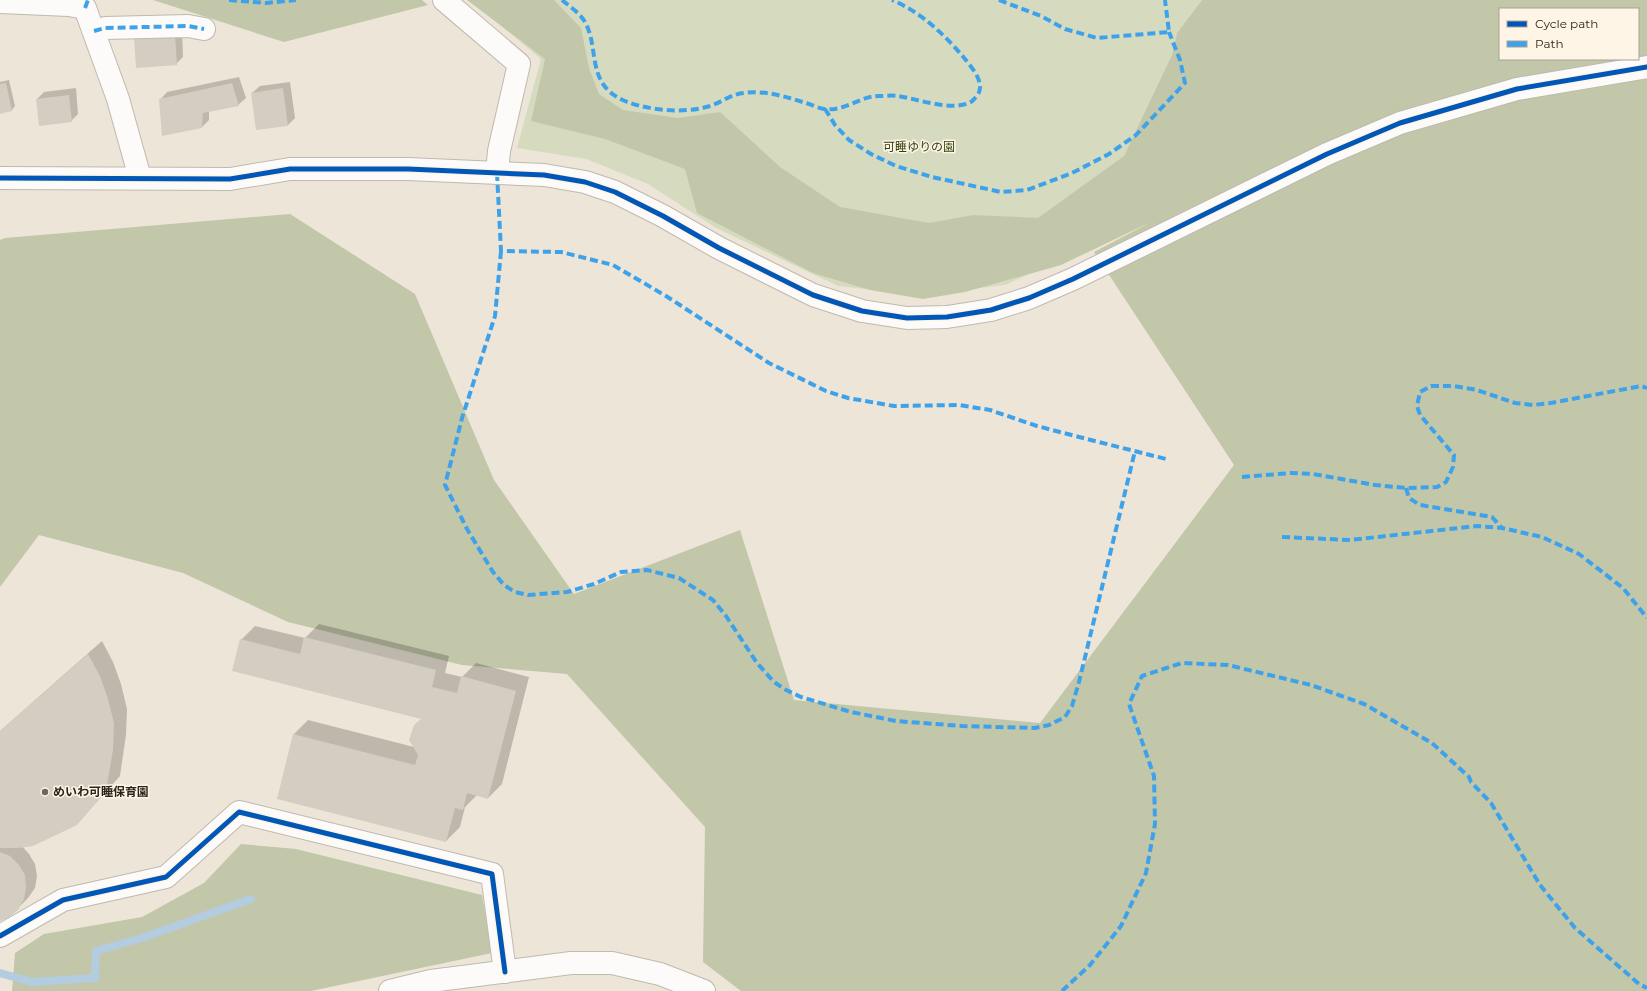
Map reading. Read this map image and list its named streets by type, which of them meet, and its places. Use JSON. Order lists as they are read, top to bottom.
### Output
{
  "parks": ["可睡ゆりの園"],
  "places": ["めいわ可睡保育園"],
  "legend": ["Cycle path", "Path"]
}
